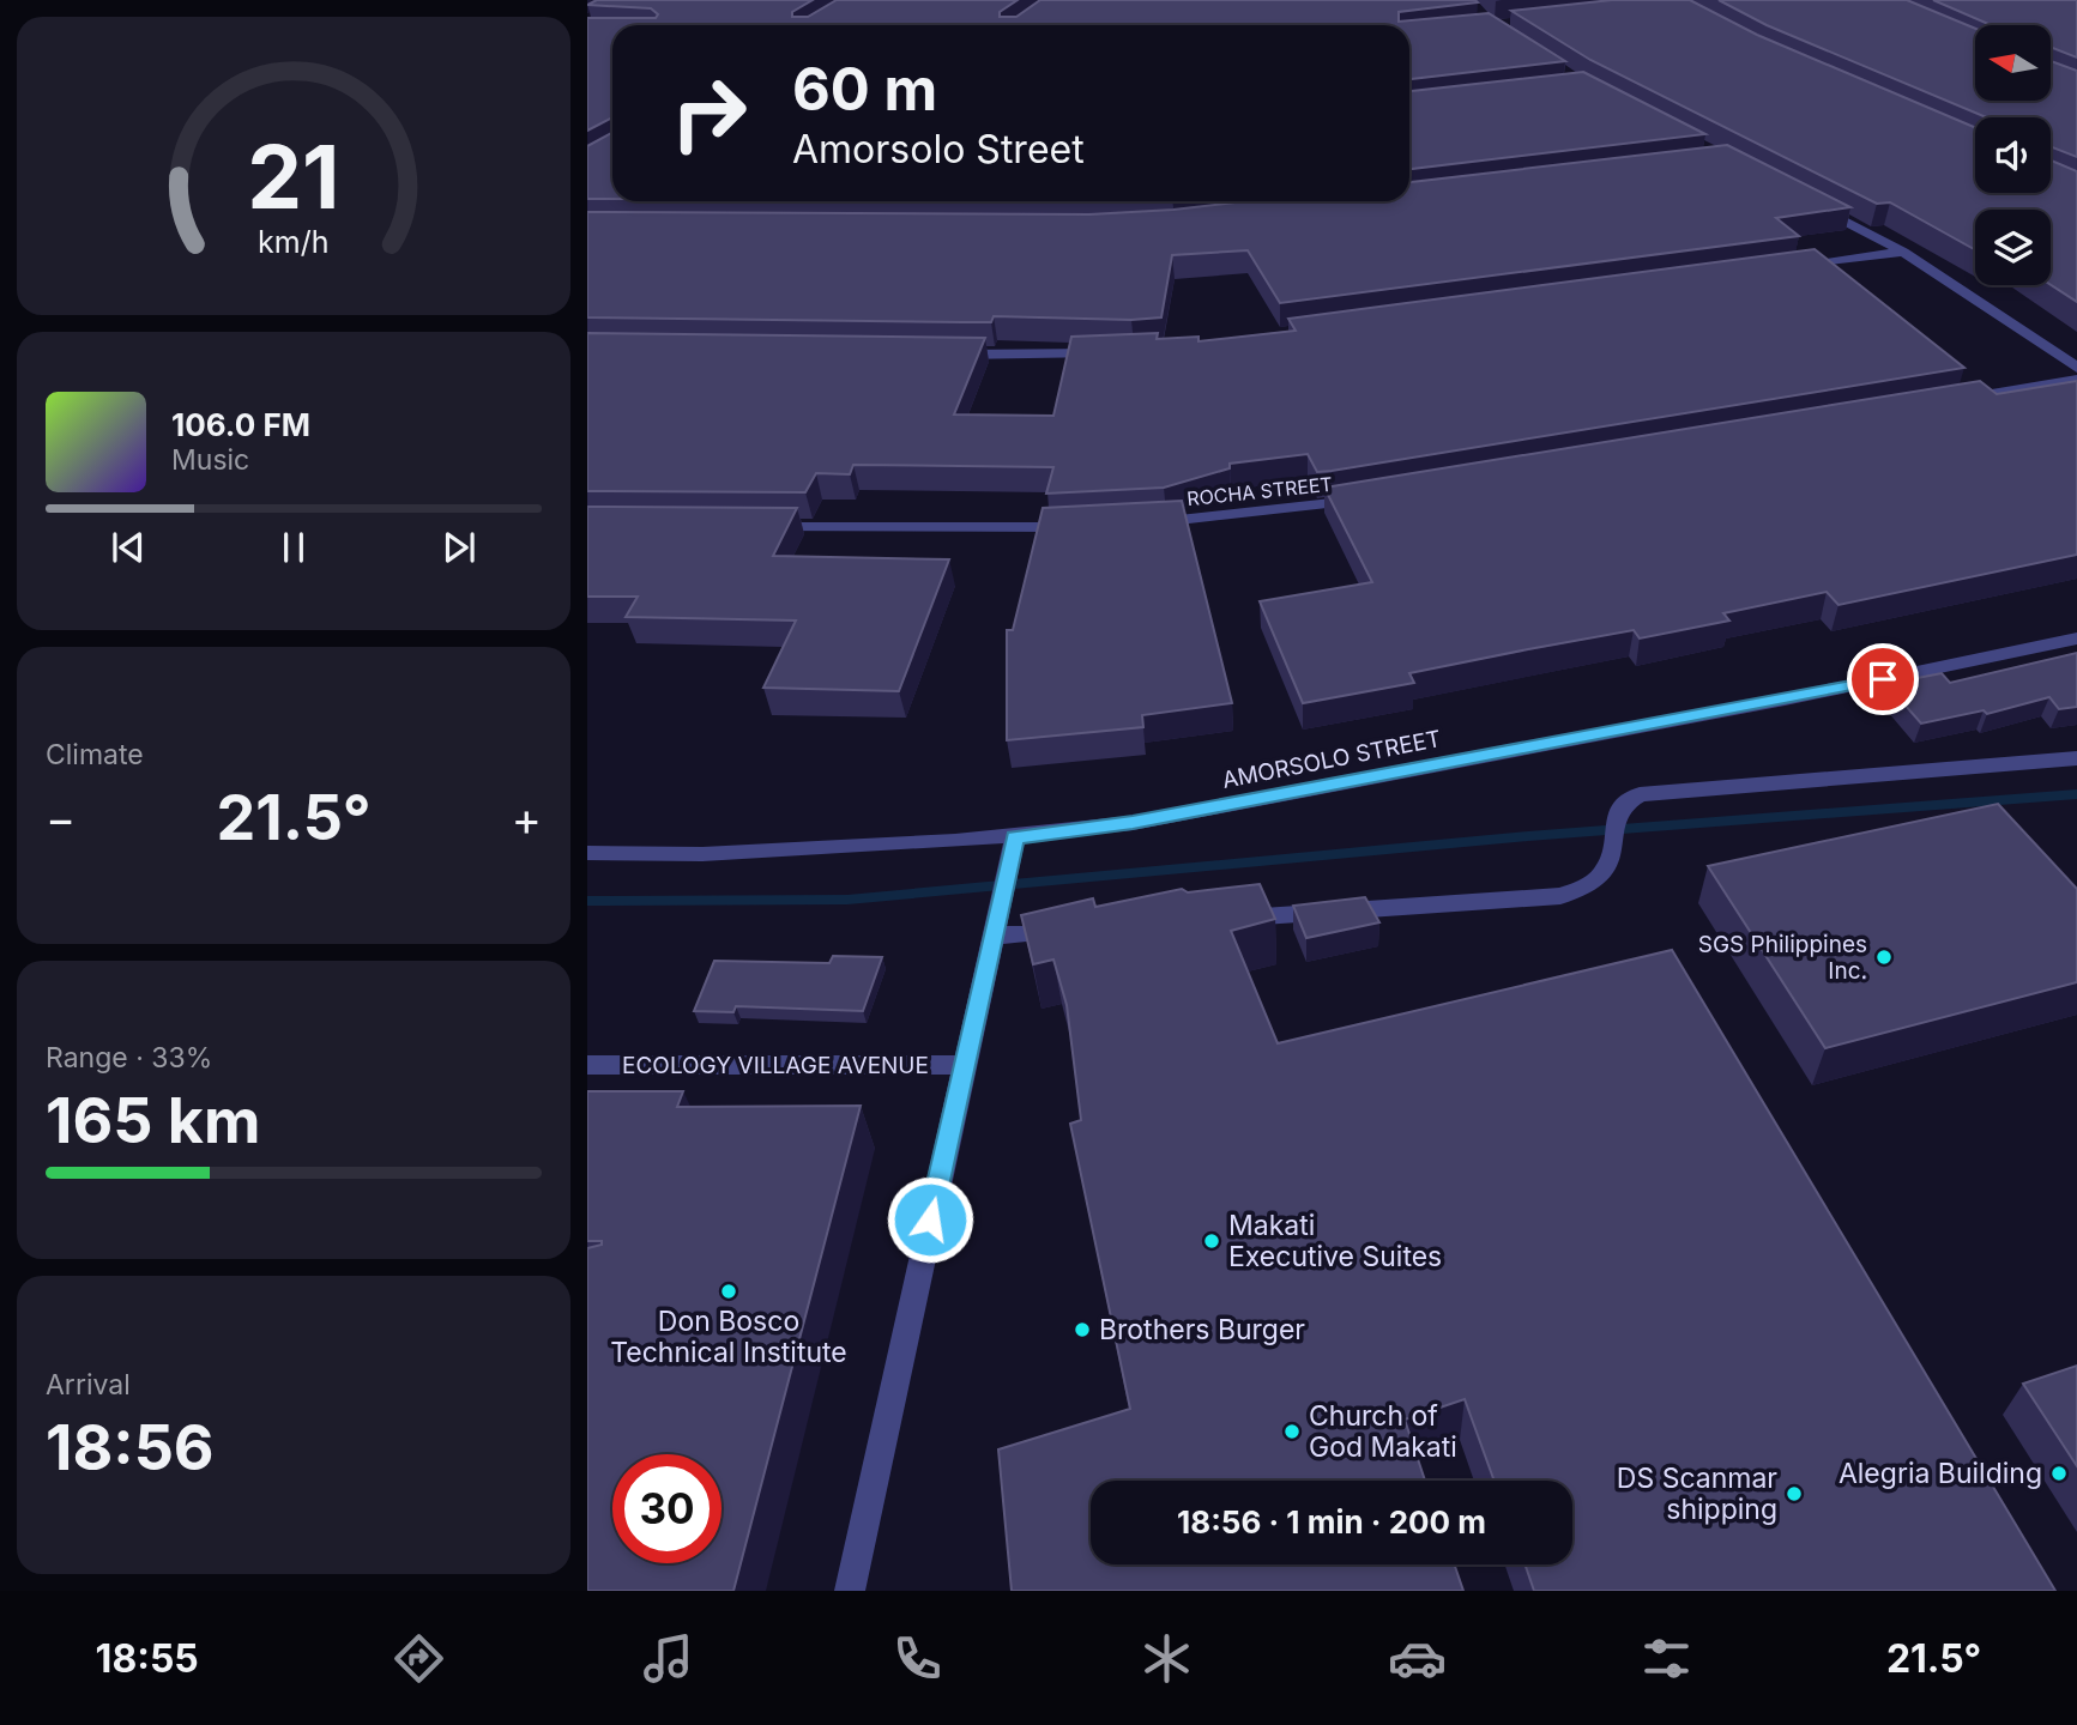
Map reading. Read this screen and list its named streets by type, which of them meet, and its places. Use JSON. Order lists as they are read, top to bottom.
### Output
{
  "streets": {
    "street": ["ROCHA STREET", "AMORSOLO STREET", "ECOLOGY VILLAGE AVENUE"]
  },
  "places": [
    "SGS Philippines Inc.",
    "Makati Executive Suites",
    "Don Bosco Technical Institute",
    "Brothers Burger",
    "Church of God Makati",
    "Alegria Building",
    "DS Scanmar shipping"
  ],
  "north": "left",
  "page": {
    "turn": ["60 m", "Amorsolo Street"],
    "song": ["106.0 FM", "Music"],
    "tile": [
      "Climate",
      ["Range · 33%", "165 km"],
      ["Arrival", "18:56"]
    ],
    "heat": ["−", "21.5°", "+"],
    "limit": "30",
    "trip": "18:56 · 1 min · 200 m",
    "tabs": ["18:55", "21.5°"],
    "gauge": ["21", "km/h"]
  }
}
